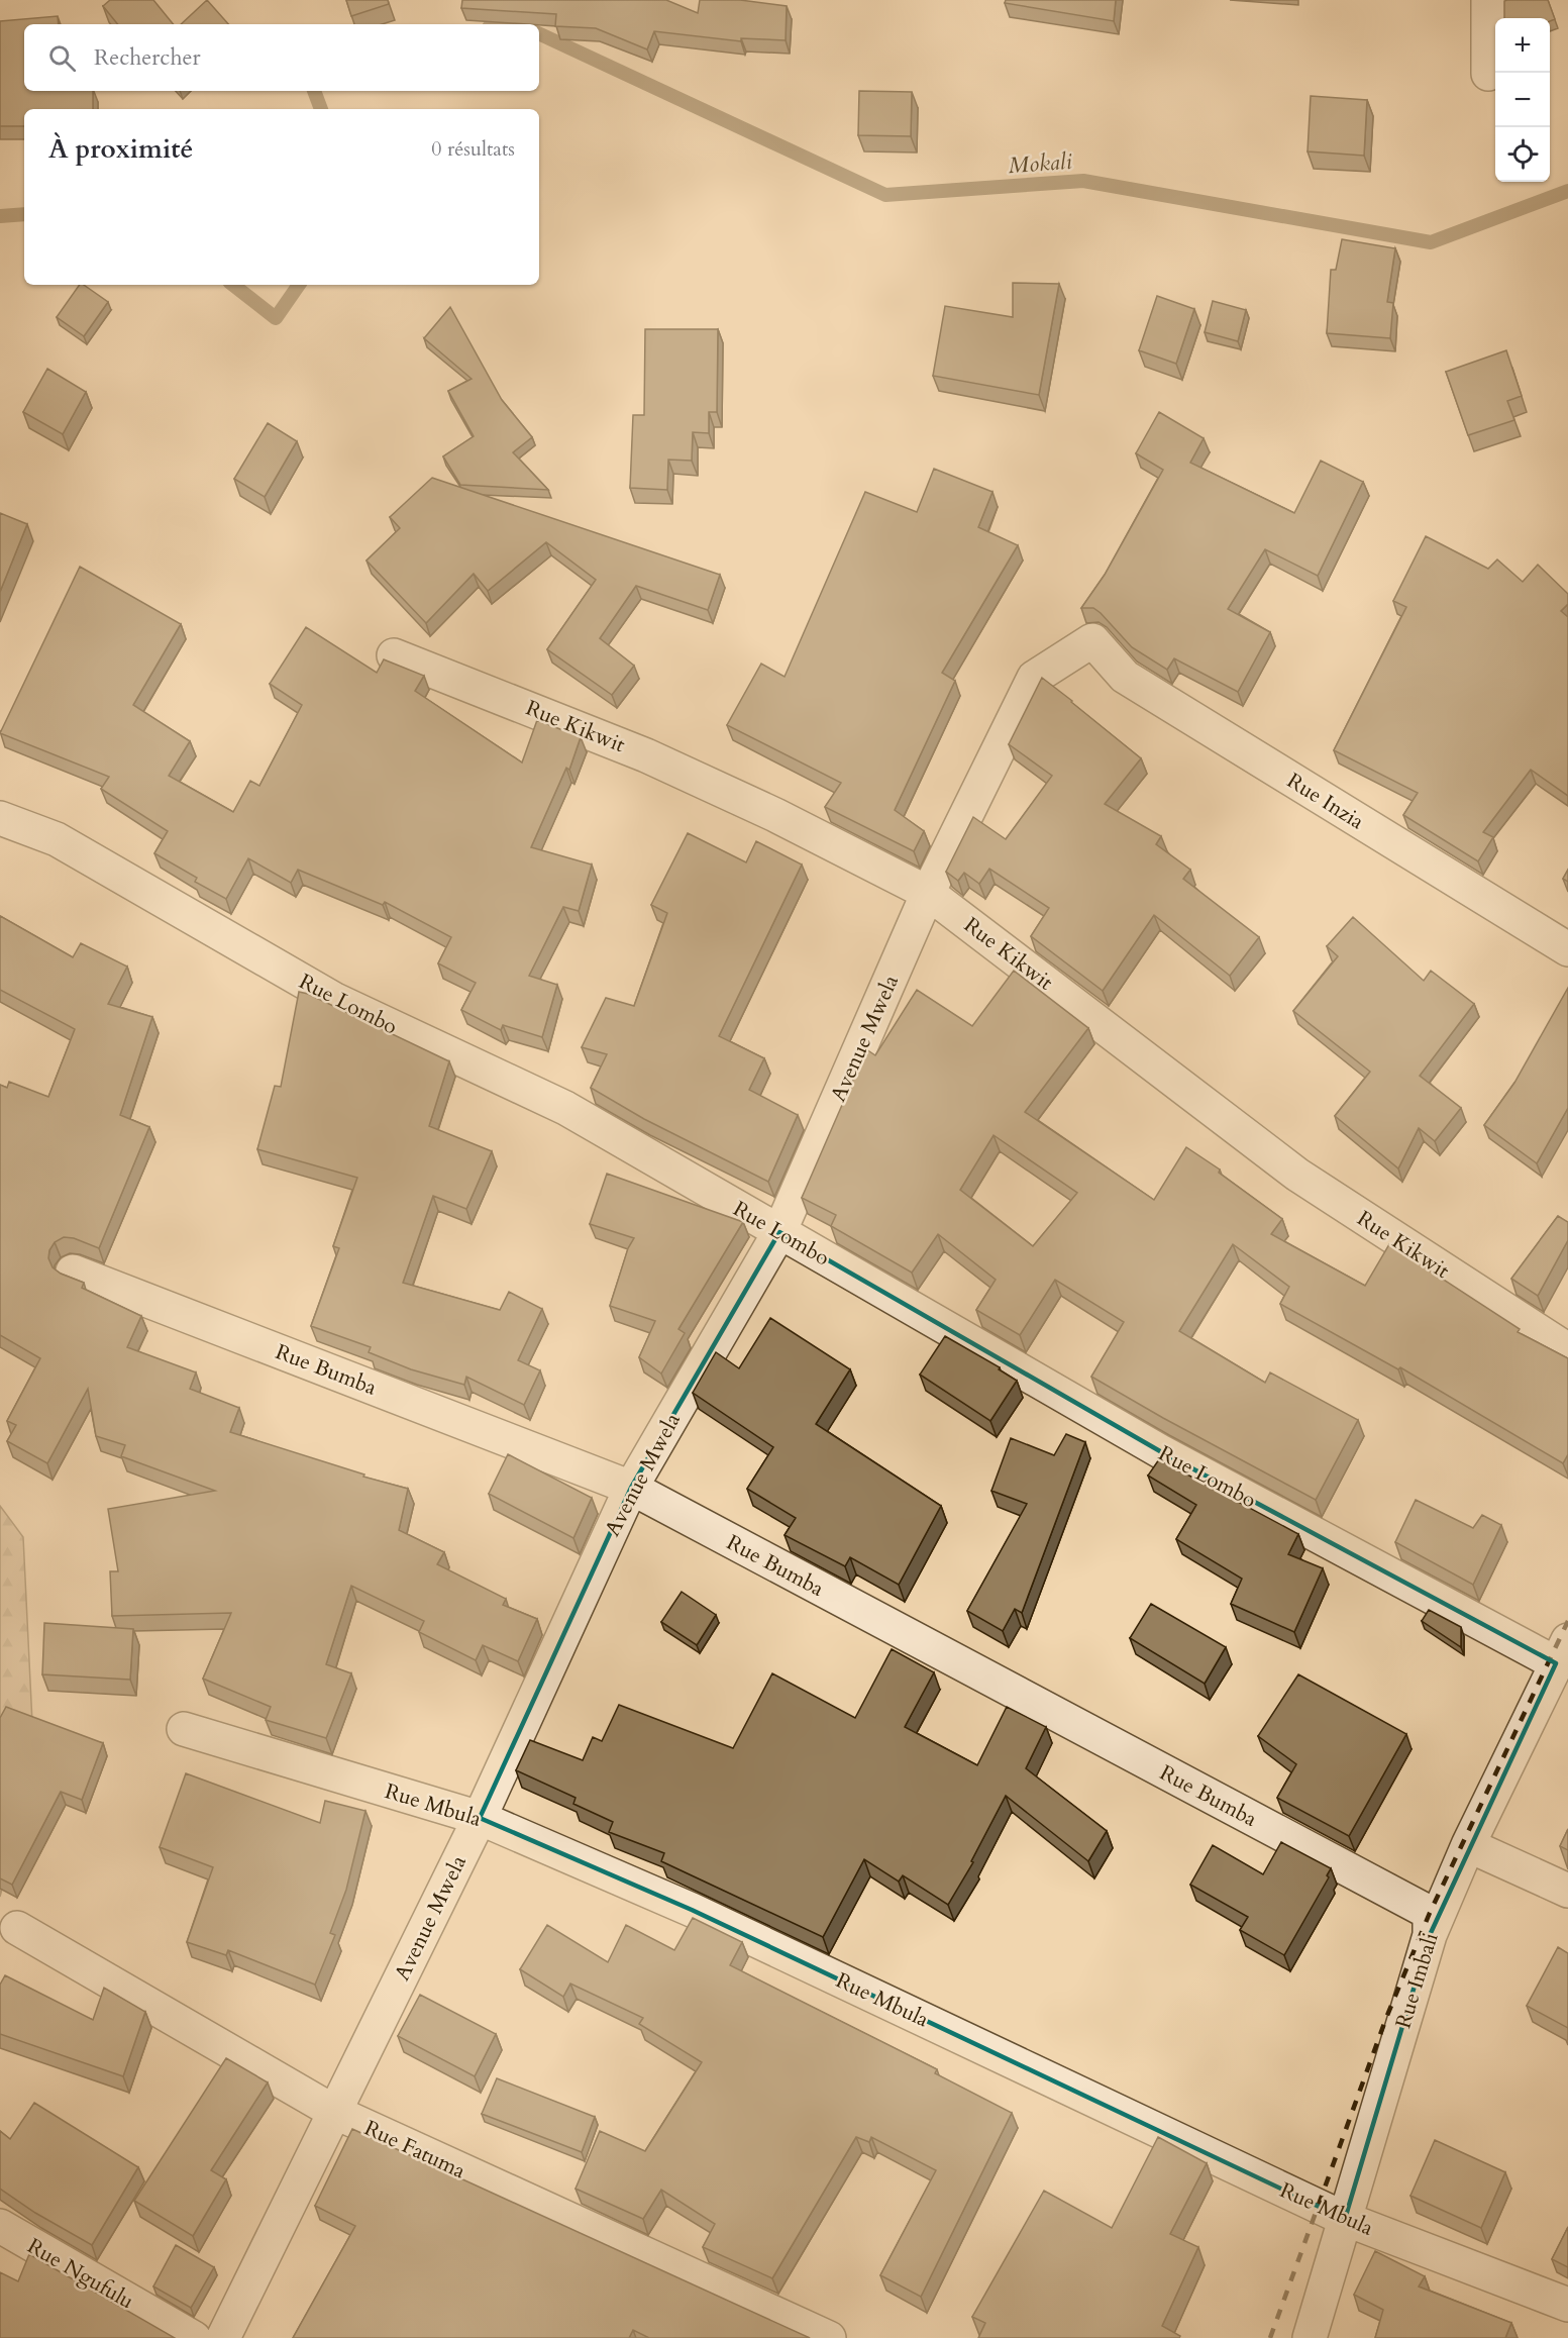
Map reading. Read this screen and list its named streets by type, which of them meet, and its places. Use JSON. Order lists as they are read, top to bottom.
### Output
{
  "streets": {
    "street": [
      "Rue Kikwit",
      "Rue Inzia",
      "Rue Lombo",
      "Avenue Mwela",
      "Rue Bumba",
      "Rue Mbula",
      "Rue Imbali",
      "Rue Fatuma",
      "Rue Ngufulu"
    ]
  },
  "crossings": [
    ["Rue Kikwit", "Avenue Mwela"],
    ["Rue Inzia", "Avenue Mwela"],
    ["Rue Lombo", "Avenue Mwela"],
    ["Rue Lombo", "Rue Imbali"],
    ["Avenue Mwela", "Rue Bumba"],
    ["Avenue Mwela", "Rue Mbula"],
    ["Avenue Mwela", "Rue Fatuma"],
    ["Rue Bumba", "Rue Imbali"],
    ["Rue Mbula", "Rue Imbali"]
  ],
  "water": ["Mokali"],
  "page": {
    "map_buttons": ["+", "−"],
    "search": "Rechercher",
    "heading": ["À proximité", "0 résultats"]
  }
}
